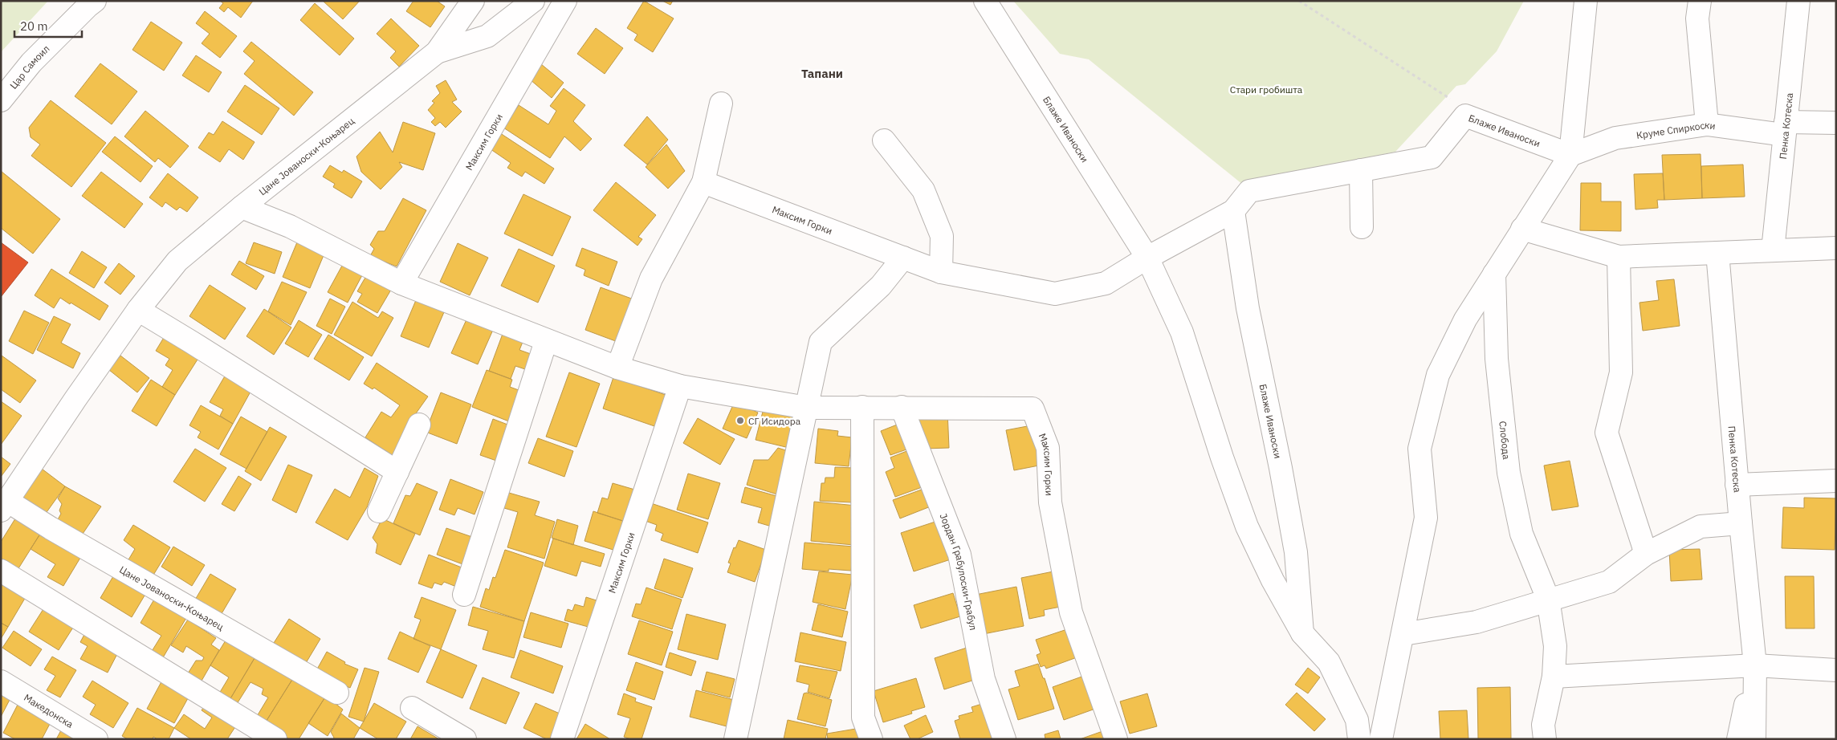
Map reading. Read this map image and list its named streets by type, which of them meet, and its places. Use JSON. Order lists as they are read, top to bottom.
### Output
{
  "streets": {
    "street": [
      "Цар Самоил",
      "Пенка Котеска",
      "Блаже Иваноски",
      "Круме Спиркоски",
      "Максим Горки",
      "Цане Јованоски-Коњарец",
      "Слобода",
      "Јордан Грабулоски-Грабул",
      "Македонска"
    ]
  },
  "crossings": [
    ["Пенка Котеска", "Круме Спиркоски"],
    ["Блаже Иваноски", "Круме Спиркоски"],
    ["Блаже Иваноски", "Максим Горки"],
    ["Максим Горки", "Цане Јованоски-Коњарец"],
    ["Максим Горки", "Јордан Грабулоски-Грабул"]
  ],
  "districts": ["Тапани"],
  "parks": ["Стари гробишта"],
  "places": ["СГ Исидора"],
  "scale_bar": "20 m"
}
